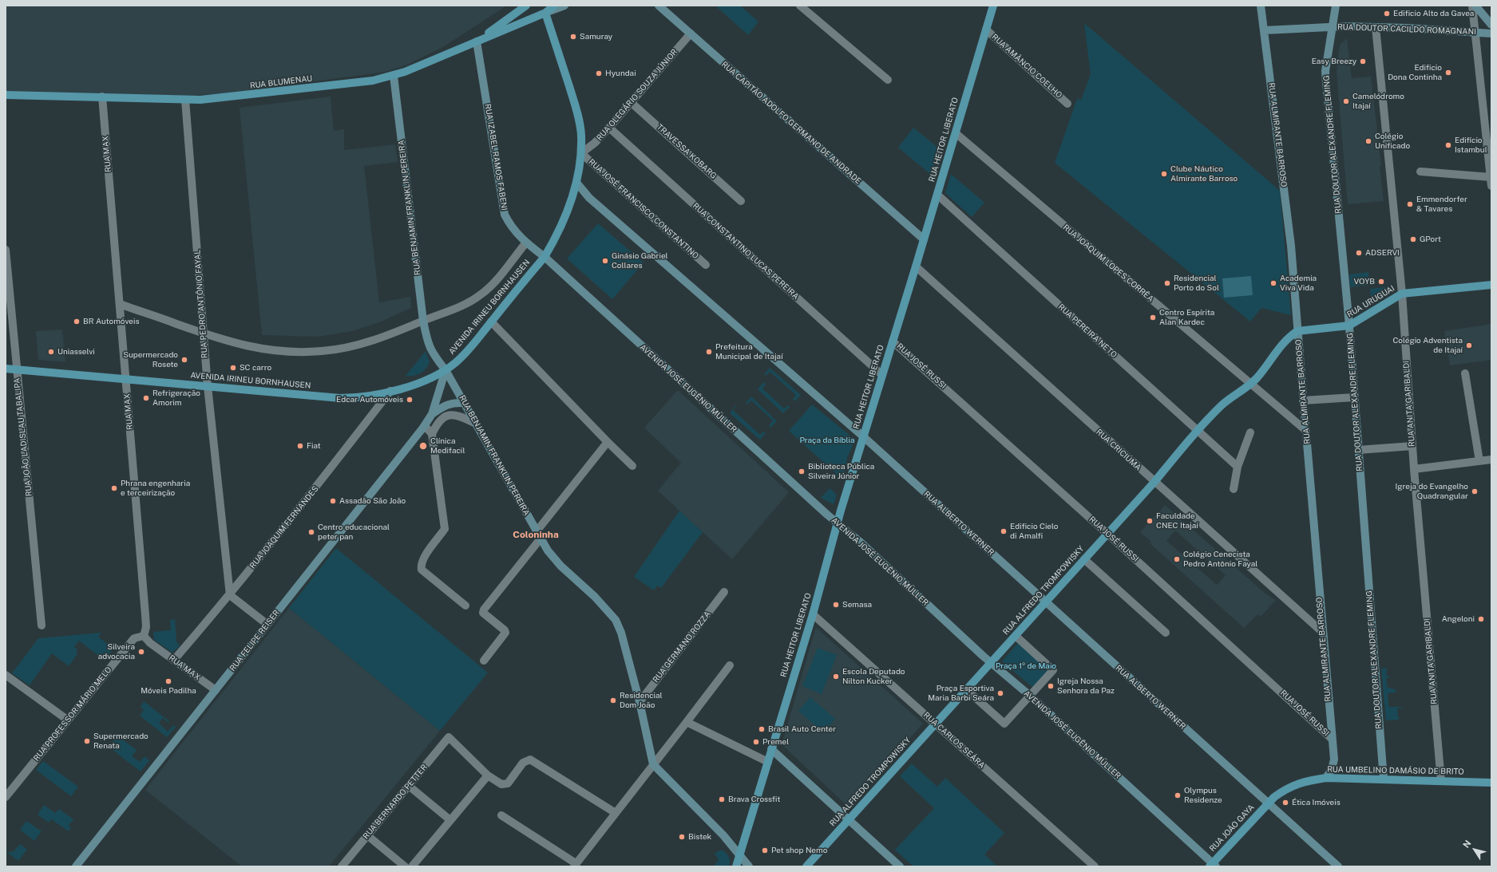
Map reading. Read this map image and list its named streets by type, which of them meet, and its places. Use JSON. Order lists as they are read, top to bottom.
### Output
{
  "streets": {
    "main road": [
      "RUA DOUTOR CACILDO ROMAGNANI",
      "RUA BLUMENAU",
      "RUA CAPITÃO ADOLFO GERMANO DE ANDRADE",
      "RUA ALMIRANTE BARROSO",
      "RUA HEITOR LIBERATO",
      "RUA DOUTOR ALEXANDRE FLEMING",
      "RUA IZABEL RAMOS FABENI",
      "RUA BENJAMIN FRANKLIN PEREIRA",
      "RUA URUGUAI",
      "AVENIDA IRINEU BORNHAUSEN",
      "AVENIDA JOSÉ EUGÊNIO MÜLLER",
      "RUA ALBERTO WERNER",
      "RUA ALFREDO TROMPOWISKY",
      "RUA FELIPE REISER",
      "RUA UMBELINO DAMÁSIO DE BRITO",
      "RUA JOÃO GAYA"
    ],
    "street": [
      "RUA AMÂNCIO COELHO",
      "RUA OLEGÁRIO SOUZA JÚNIOR",
      "TRAVESSA KOBARG",
      "RUA MAX",
      "RUA JOSÉ FRANCISCO CONSTANTINO",
      "RUA CONSTANTINO LUCAS PEREIRA",
      "RUA JOAQUIM LOPES CORRÊA",
      "RUA PEDRO ANTÔNIO FAYAL",
      "RUA PEREIRA NETO",
      "RUA JOSÉ RUSSI",
      "RUA ANITA GARIBALDI",
      "RUA JOÃO LADISLAU TABALIPA",
      "RUA CRICIÚMA",
      "RUA JOAQUIM FERNANDES",
      "RUA GERMANO ROZZA",
      "RUA PROFESSOR MÁRIO MELO",
      "RUA CARLOS SEÁRA",
      "RUA BERNARDO PETTER"
    ]
  },
  "crossings": [
    ["RUA DOUTOR CACILDO ROMAGNANI", "RUA ALMIRANTE BARROSO"],
    ["RUA DOUTOR CACILDO ROMAGNANI", "RUA DOUTOR ALEXANDRE FLEMING"],
    ["RUA DOUTOR CACILDO ROMAGNANI", "RUA ANITA GARIBALDI"],
    ["RUA AMÂNCIO COELHO", "RUA HEITOR LIBERATO"],
    ["RUA BLUMENAU", "RUA MAX"],
    ["RUA BLUMENAU", "RUA IZABEL RAMOS FABENI"],
    ["RUA BLUMENAU", "RUA BENJAMIN FRANKLIN PEREIRA"],
    ["RUA BLUMENAU", "RUA PEDRO ANTÔNIO FAYAL"],
    ["RUA BLUMENAU", "AVENIDA IRINEU BORNHAUSEN"],
    ["RUA OLEGÁRIO SOUZA JÚNIOR", "RUA CAPITÃO ADOLFO GERMANO DE ANDRADE"],
    ["RUA OLEGÁRIO SOUZA JÚNIOR", "TRAVESSA KOBARG"],
    ["RUA OLEGÁRIO SOUZA JÚNIOR", "RUA JOSÉ FRANCISCO CONSTANTINO"],
    ["RUA OLEGÁRIO SOUZA JÚNIOR", "RUA CONSTANTINO LUCAS PEREIRA"],
    ["RUA OLEGÁRIO SOUZA JÚNIOR", "AVENIDA IRINEU BORNHAUSEN"],
    ["RUA CAPITÃO ADOLFO GERMANO DE ANDRADE", "RUA HEITOR LIBERATO"],
    ["RUA ALMIRANTE BARROSO", "RUA JOAQUIM LOPES CORRÊA"],
    ["RUA ALMIRANTE BARROSO", "RUA URUGUAI"],
    ["RUA ALMIRANTE BARROSO", "RUA JOSÉ RUSSI"],
    ["RUA ALMIRANTE BARROSO", "RUA CRICIÚMA"],
    ["RUA ALMIRANTE BARROSO", "RUA ALFREDO TROMPOWISKY"],
    ["RUA ALMIRANTE BARROSO", "RUA UMBELINO DAMÁSIO DE BRITO"],
    ["RUA HEITOR LIBERATO", "RUA CONSTANTINO LUCAS PEREIRA"],
    ["RUA HEITOR LIBERATO", "RUA JOAQUIM LOPES CORRÊA"],
    ["RUA HEITOR LIBERATO", "RUA PEREIRA NETO"],
    ["RUA HEITOR LIBERATO", "RUA JOSÉ RUSSI"],
    ["RUA HEITOR LIBERATO", "AVENIDA JOSÉ EUGÊNIO MÜLLER"],
    ["RUA HEITOR LIBERATO", "RUA CRICIÚMA"],
    ["RUA HEITOR LIBERATO", "RUA ALBERTO WERNER"],
    ["RUA HEITOR LIBERATO", "RUA CARLOS SEÁRA"],
    ["RUA DOUTOR ALEXANDRE FLEMING", "RUA URUGUAI"],
    ["RUA DOUTOR ALEXANDRE FLEMING", "RUA UMBELINO DAMÁSIO DE BRITO"],
    ["RUA MAX", "AVENIDA IRINEU BORNHAUSEN"],
    ["RUA MAX", "RUA JOAQUIM FERNANDES"],
    ["RUA MAX", "RUA FELIPE REISER"],
    ["RUA MAX", "RUA PROFESSOR MÁRIO MELO"],
    ["RUA IZABEL RAMOS FABENI", "AVENIDA IRINEU BORNHAUSEN"],
    ["RUA IZABEL RAMOS FABENI", "AVENIDA JOSÉ EUGÊNIO MÜLLER"],
    ["RUA BENJAMIN FRANKLIN PEREIRA", "AVENIDA IRINEU BORNHAUSEN"],
    ["RUA BENJAMIN FRANKLIN PEREIRA", "RUA FELIPE REISER"],
    ["RUA BENJAMIN FRANKLIN PEREIRA", "RUA GERMANO ROZZA"],
    ["RUA JOSÉ FRANCISCO CONSTANTINO", "AVENIDA IRINEU BORNHAUSEN"],
    ["RUA JOAQUIM LOPES CORRÊA", "RUA ALFREDO TROMPOWISKY"],
    ["RUA URUGUAI", "RUA ANITA GARIBALDI"],
    ["RUA URUGUAI", "RUA ALFREDO TROMPOWISKY"],
    ["RUA PEDRO ANTÔNIO FAYAL", "AVENIDA IRINEU BORNHAUSEN"],
    ["RUA PEDRO ANTÔNIO FAYAL", "RUA JOAQUIM FERNANDES"],
    ["AVENIDA IRINEU BORNHAUSEN", "AVENIDA JOSÉ EUGÊNIO MÜLLER"],
    ["AVENIDA IRINEU BORNHAUSEN", "RUA JOÃO LADISLAU TABALIPA"],
    ["AVENIDA IRINEU BORNHAUSEN", "RUA ALBERTO WERNER"],
    ["AVENIDA IRINEU BORNHAUSEN", "RUA JOAQUIM FERNANDES"],
    ["AVENIDA IRINEU BORNHAUSEN", "RUA FELIPE REISER"],
    ["RUA PEREIRA NETO", "RUA ALFREDO TROMPOWISKY"],
    ["RUA JOSÉ RUSSI", "RUA ALFREDO TROMPOWISKY"],
    ["AVENIDA JOSÉ EUGÊNIO MÜLLER", "RUA ALFREDO TROMPOWISKY"],
    ["AVENIDA JOSÉ EUGÊNIO MÜLLER", "RUA JOÃO GAYA"],
    ["RUA ANITA GARIBALDI", "RUA UMBELINO DAMÁSIO DE BRITO"],
    ["RUA CRICIÚMA", "RUA ALFREDO TROMPOWISKY"],
    ["RUA ALBERTO WERNER", "RUA ALFREDO TROMPOWISKY"],
    ["RUA ALBERTO WERNER", "RUA UMBELINO DAMÁSIO DE BRITO"],
    ["RUA ALBERTO WERNER", "RUA JOÃO GAYA"],
    ["RUA ALFREDO TROMPOWISKY", "RUA CARLOS SEÁRA"],
    ["RUA UMBELINO DAMÁSIO DE BRITO", "RUA JOÃO GAYA"]
  ],
  "districts": ["Coloninha"],
  "parks": ["Praça da Bíblia", "Praça 1º de Maio"],
  "places": [
    "Edificio Alto da Gavea",
    "Samuray",
    "Easy Breezy",
    "Edificio Dona Continha",
    "Hyundai",
    "Camelódromo Itajaí",
    "Colégio Unificado",
    "Edifício Istambul",
    "Clube Náutico Almirante Barroso",
    "Emmendorfer & Tavares",
    "GPort",
    "ADSERVI",
    "Ginásio Gabriel Collares",
    "VOYB",
    "Residencial Porto do Sol",
    "Academia Viva Vida",
    "Centro Espírita Alan Kardec",
    "BR Automóveis",
    "Colégio Adventista de Itajaí",
    "Uniasselvi",
    "Prefeitura Municipal de Itajaí",
    "Supermercado Rosete",
    "SC carro",
    "Refrigeração Amorim",
    "Edcar Automóveis",
    "Fiat",
    "Clínica Medifacil",
    "Biblioteca Pública Silveira Júnior",
    "Phrana engenharia e terceirização",
    "Igreja do Evangelho Quadrangular",
    "Assadão São João",
    "Faculdade CNEC Itajaí",
    "Edificio Cielo di Amalfi",
    "Centro educacional peter pan",
    "Colégio Cenecista Pedro Antônio Fayal",
    "Semasa",
    "Angeloni",
    "Silveira advocacia",
    "Escola Deputado Nilton Kucker",
    "Móveis Padilha",
    "Igreja Nossa Senhora da Paz",
    "Praça Esportiva Maria Barbi Seára",
    "Residencial Dom João",
    "Brasil Auto Center",
    "Supermercado Renata",
    "Premel",
    "Olympus Residenze",
    "Brava Crossfit",
    "Ética Imóveis",
    "Bistek",
    "Pet shop Nemo"
  ],
  "north": "top left"
}
